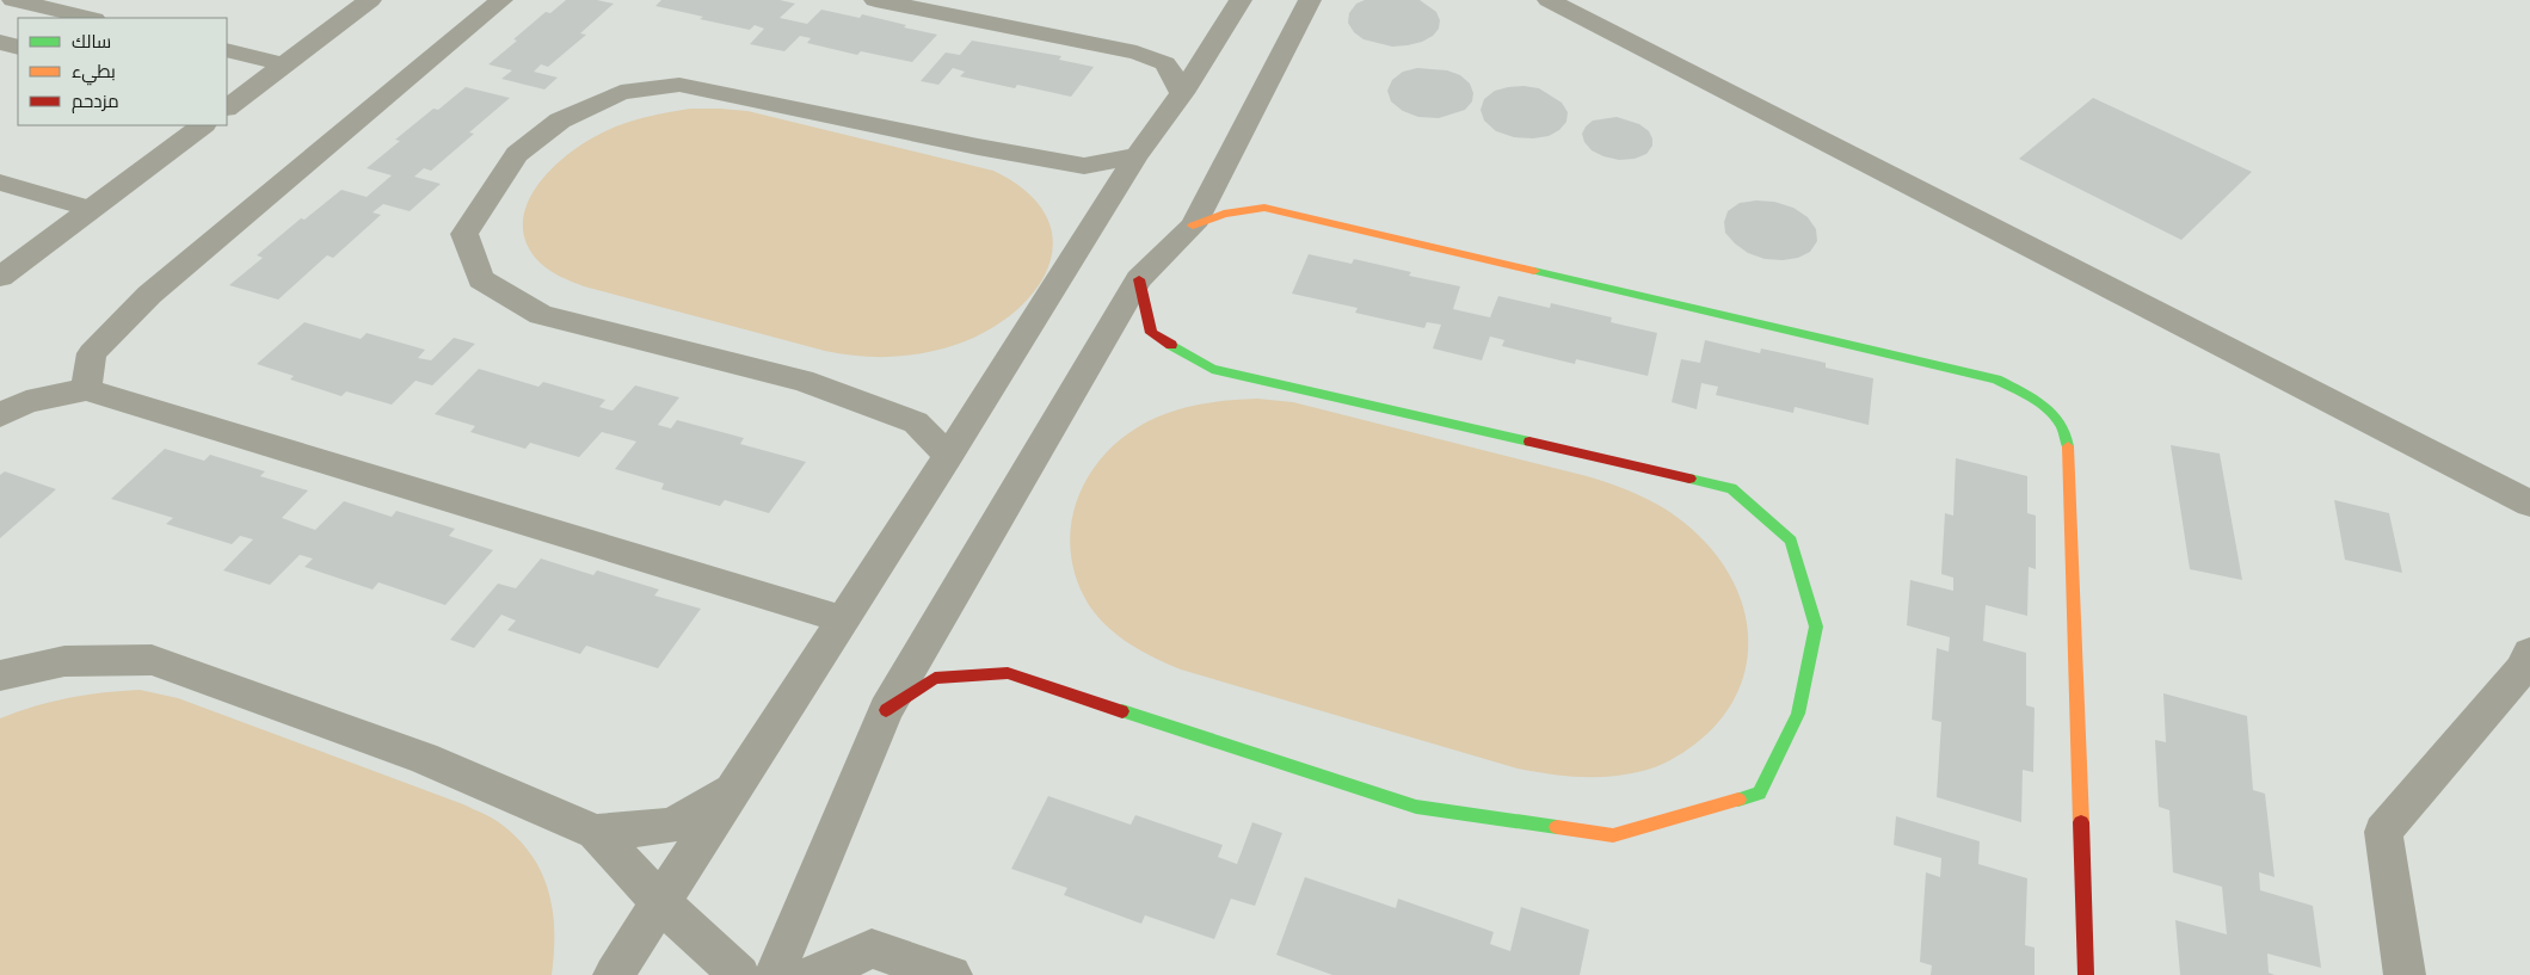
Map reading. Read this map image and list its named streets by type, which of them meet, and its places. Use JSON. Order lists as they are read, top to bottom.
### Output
{
  "legend": ["سالك", "بطيء", "مزدحم"]
}
